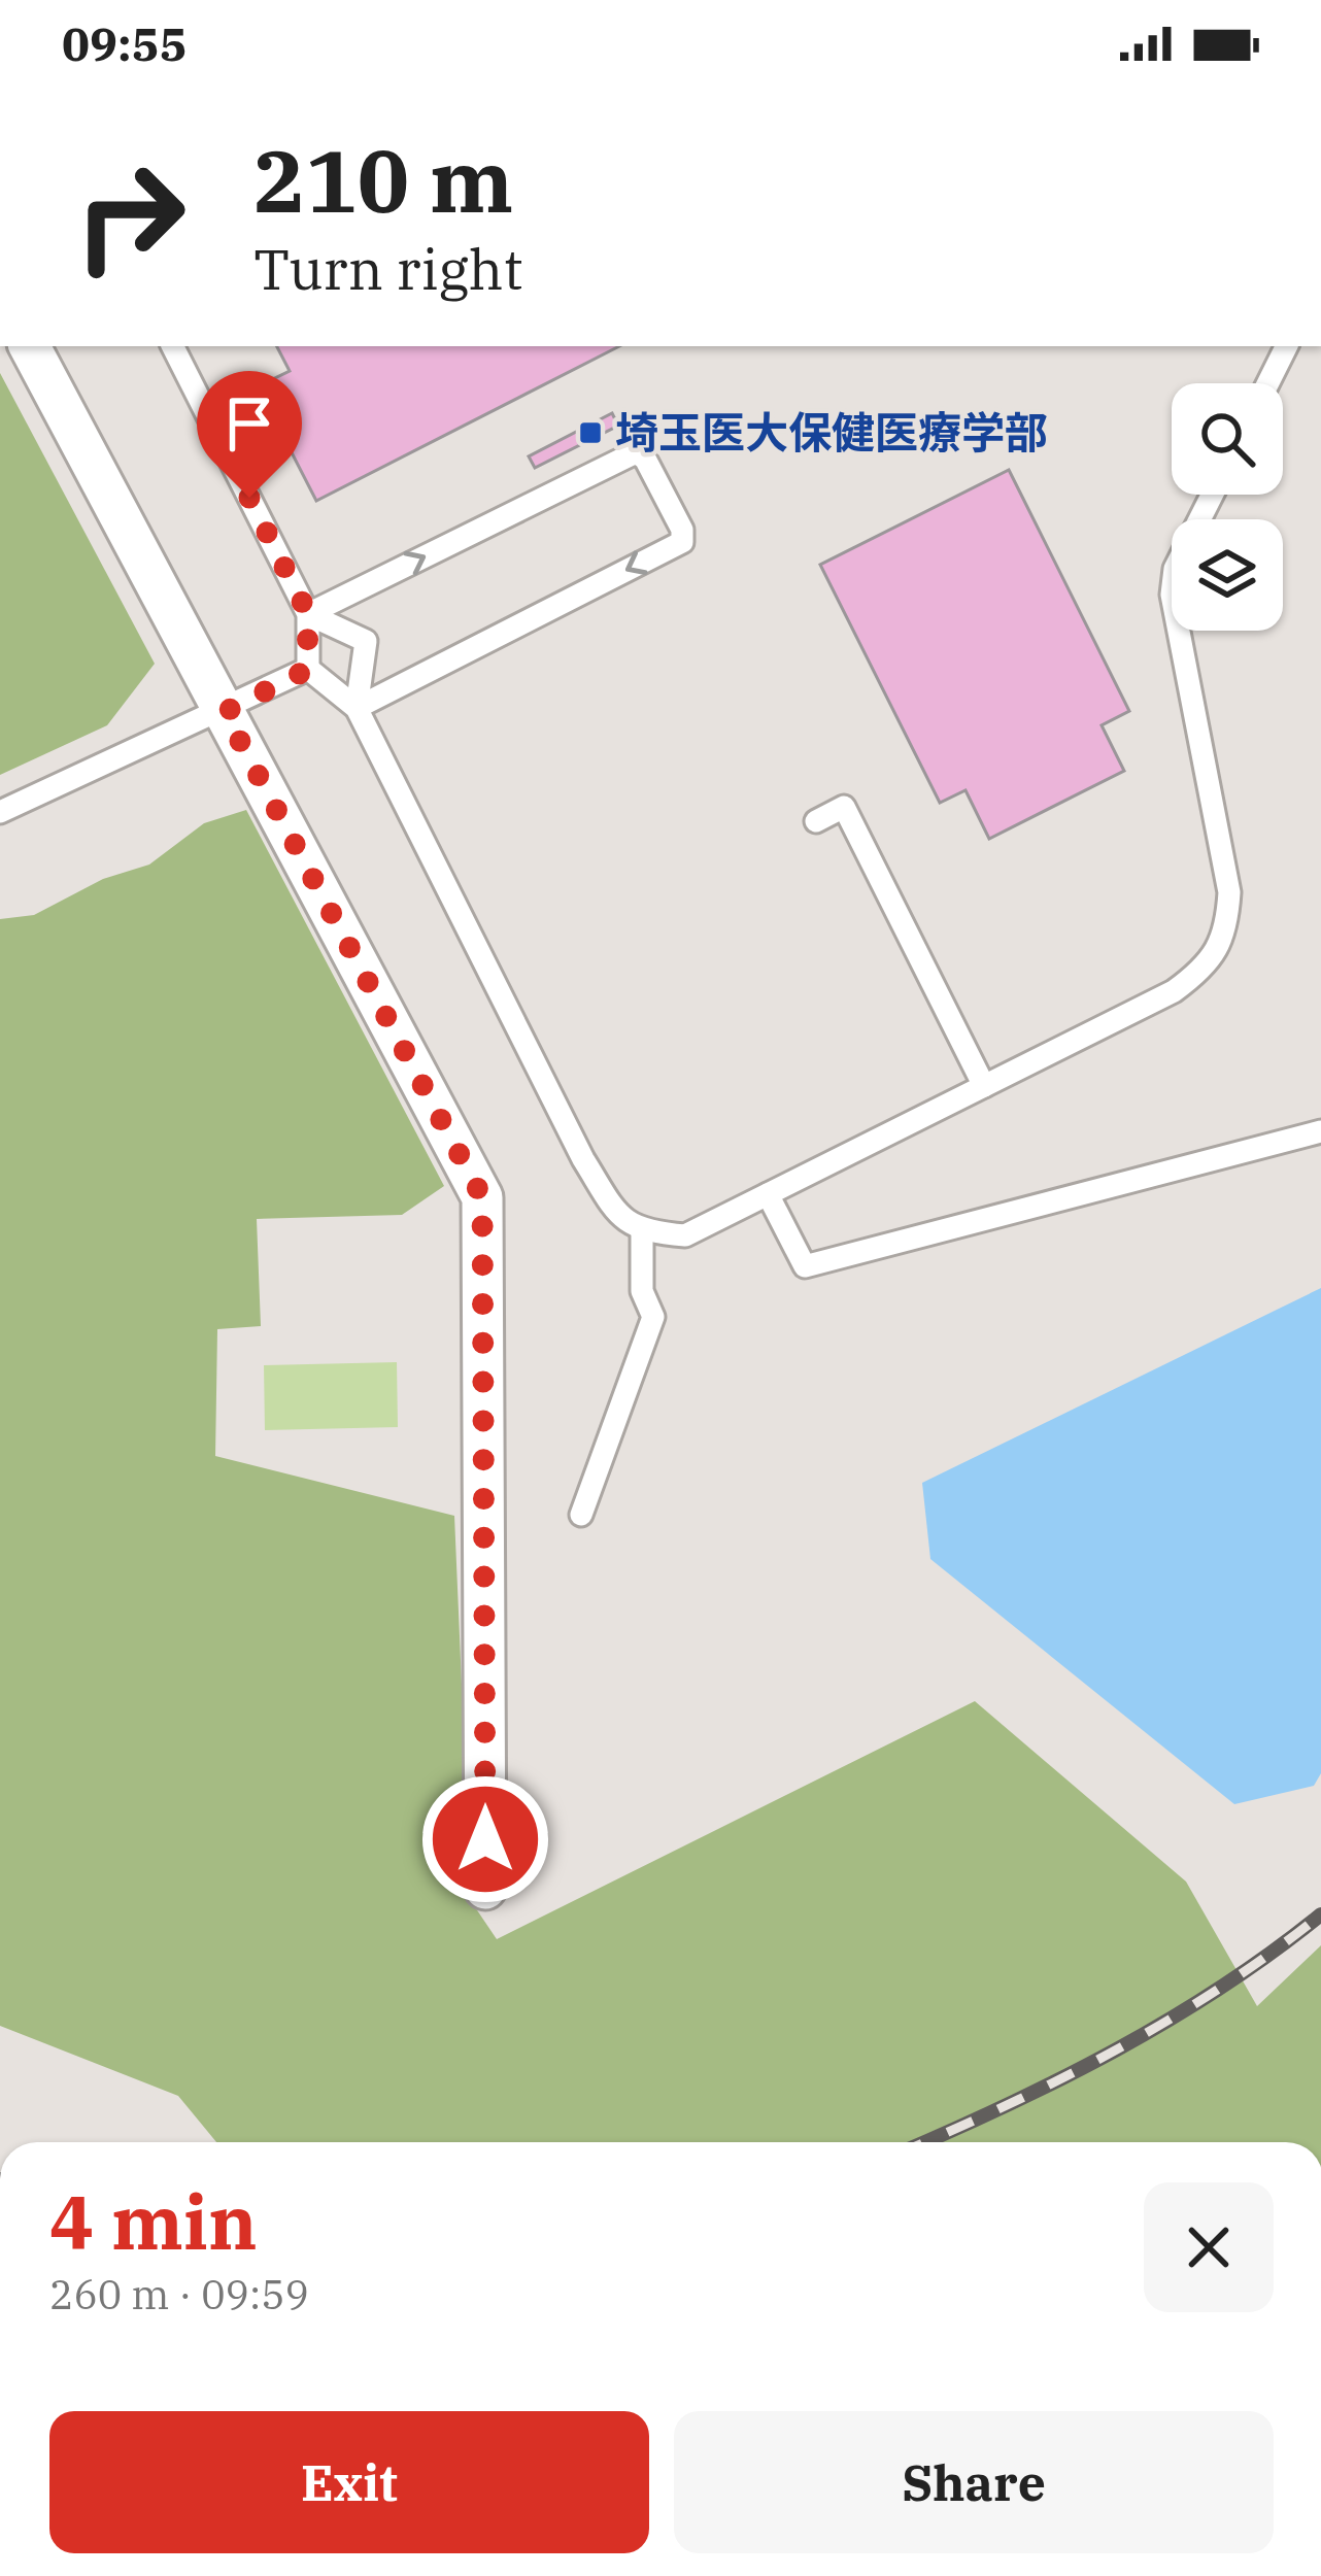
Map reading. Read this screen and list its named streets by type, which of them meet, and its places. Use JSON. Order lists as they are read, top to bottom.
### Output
{
  "places": {
    "transit": ["埼玉医大保健医療学部"]
  },
  "page": {
    "status": "09:55",
    "turn": ["210 m", "Turn right"],
    "heading": ["4 min", "260 m · 09:59"],
    "buttons": ["Exit", "Share"]
  }
}
